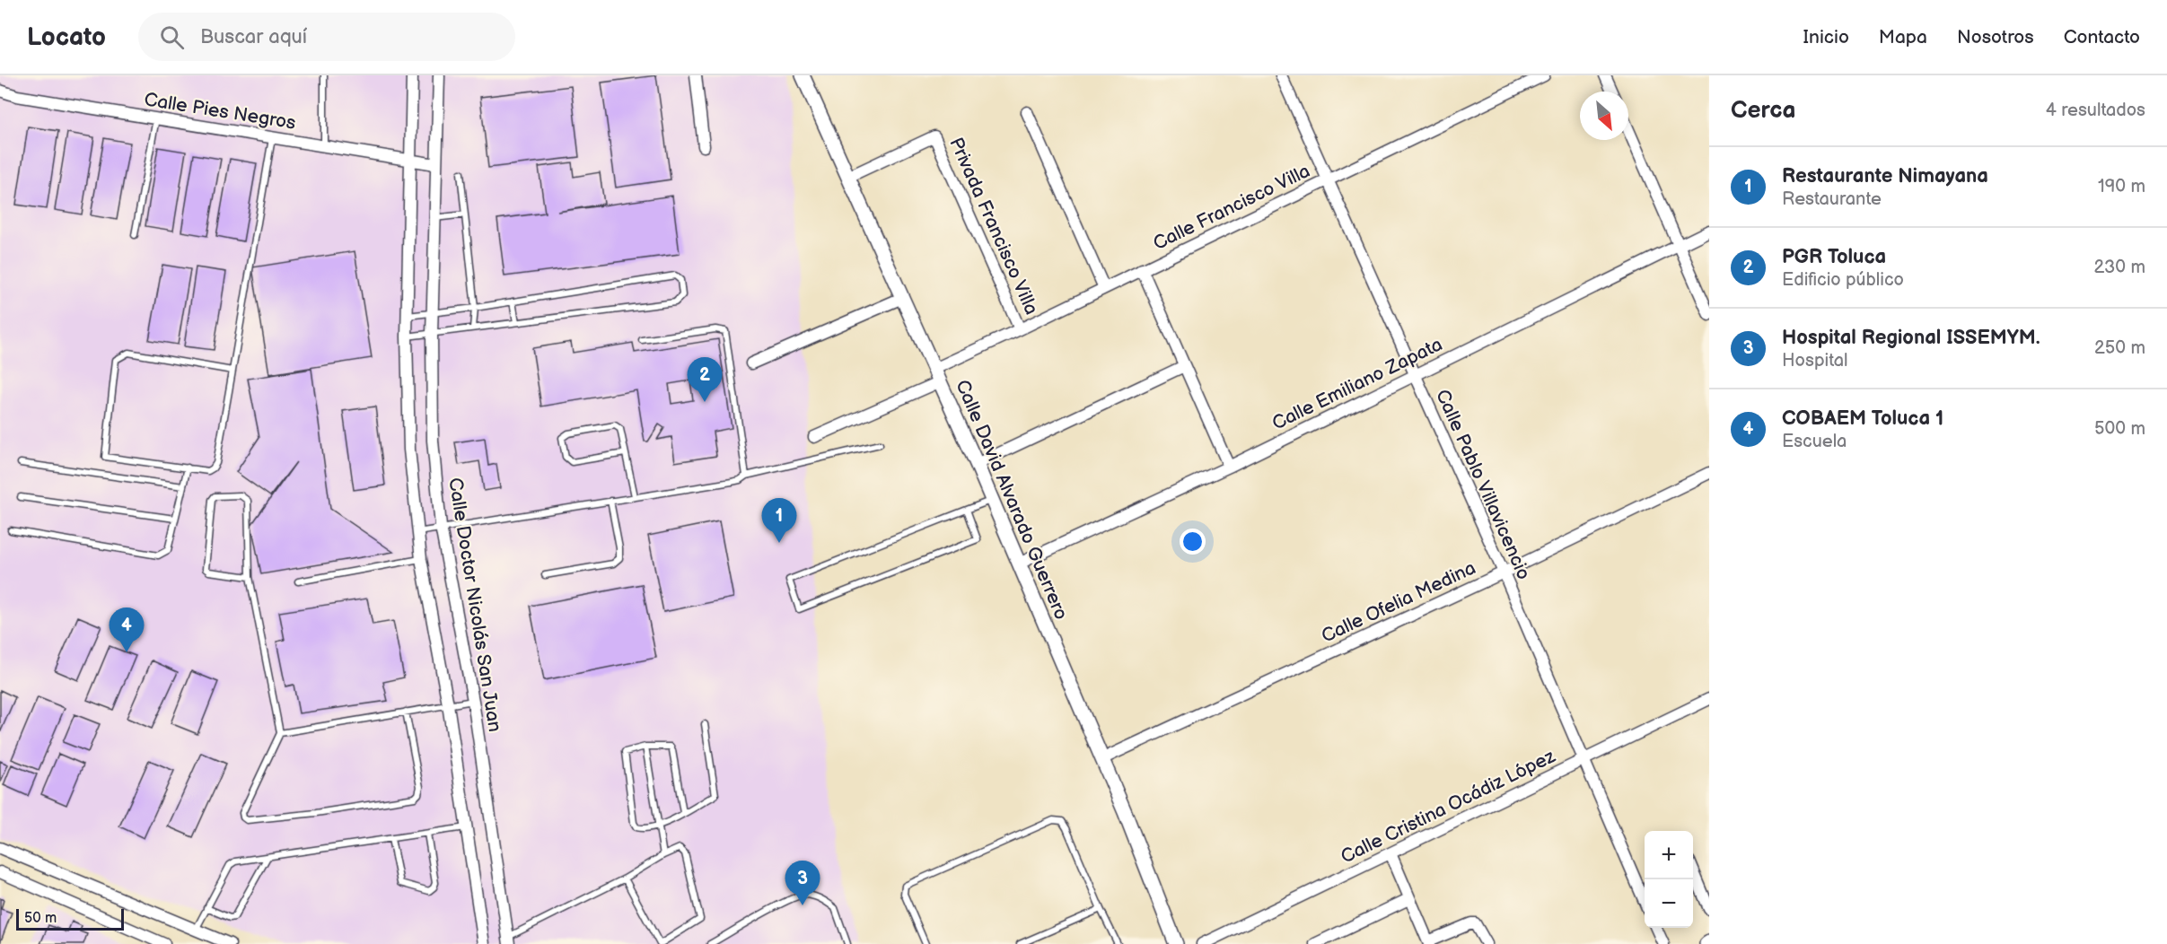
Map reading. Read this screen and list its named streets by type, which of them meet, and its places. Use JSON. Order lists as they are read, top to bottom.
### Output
{
  "streets": {
    "street": [
      "Calle Pies Negros",
      "Calle Francisco Villa",
      "Privada Francisco Villa",
      "Calle Emiliano Zapata",
      "Calle Pablo Villavicencio",
      "Calle David Alvarado Guerrero",
      "Calle Ofelia Medina",
      "Calle Doctor Nicolás San Juan",
      "Calle Cristina Ocádiz López"
    ]
  },
  "crossings": [
    ["Calle Pies Negros", "Calle Doctor Nicolás San Juan"],
    ["Calle Francisco Villa", "Privada Francisco Villa"],
    ["Calle Francisco Villa", "Calle Pablo Villavicencio"],
    ["Calle Francisco Villa", "Calle David Alvarado Guerrero"],
    ["Privada Francisco Villa", "Calle David Alvarado Guerrero"],
    ["Calle Emiliano Zapata", "Calle Pablo Villavicencio"],
    ["Calle Emiliano Zapata", "Calle David Alvarado Guerrero"],
    ["Calle Pablo Villavicencio", "Calle Ofelia Medina"],
    ["Calle Pablo Villavicencio", "Calle Cristina Ocádiz López"],
    ["Calle David Alvarado Guerrero", "Calle Ofelia Medina"]
  ],
  "scale_bar": "50 m",
  "north": "bottom right",
  "page": {
    "header": "Locato",
    "search": "Buscar aquí",
    "nav": [
      "Inicio",
      "Mapa",
      "Nosotros",
      "Contacto"
    ],
    "heading": ["Cerca", "4 resultados"],
    "list": [
      {
        "mark": "1",
        "name": "Restaurante Nimayana",
        "note": "Restaurante",
        "value": "190 m"
      },
      {
        "mark": "2",
        "name": "PGR Toluca",
        "note": "Edificio público",
        "value": "230 m"
      },
      {
        "mark": "3",
        "name": "Hospital Regional ISSEMYM.",
        "note": "Hospital",
        "value": "250 m"
      },
      {
        "mark": "4",
        "name": "COBAEM Toluca 1",
        "note": "Escuela",
        "value": "500 m"
      }
    ],
    "pins": [
      "2",
      "1",
      "4",
      "3"
    ],
    "map_buttons": ["+", "−"],
    "scale": "50 m"
  }
}
